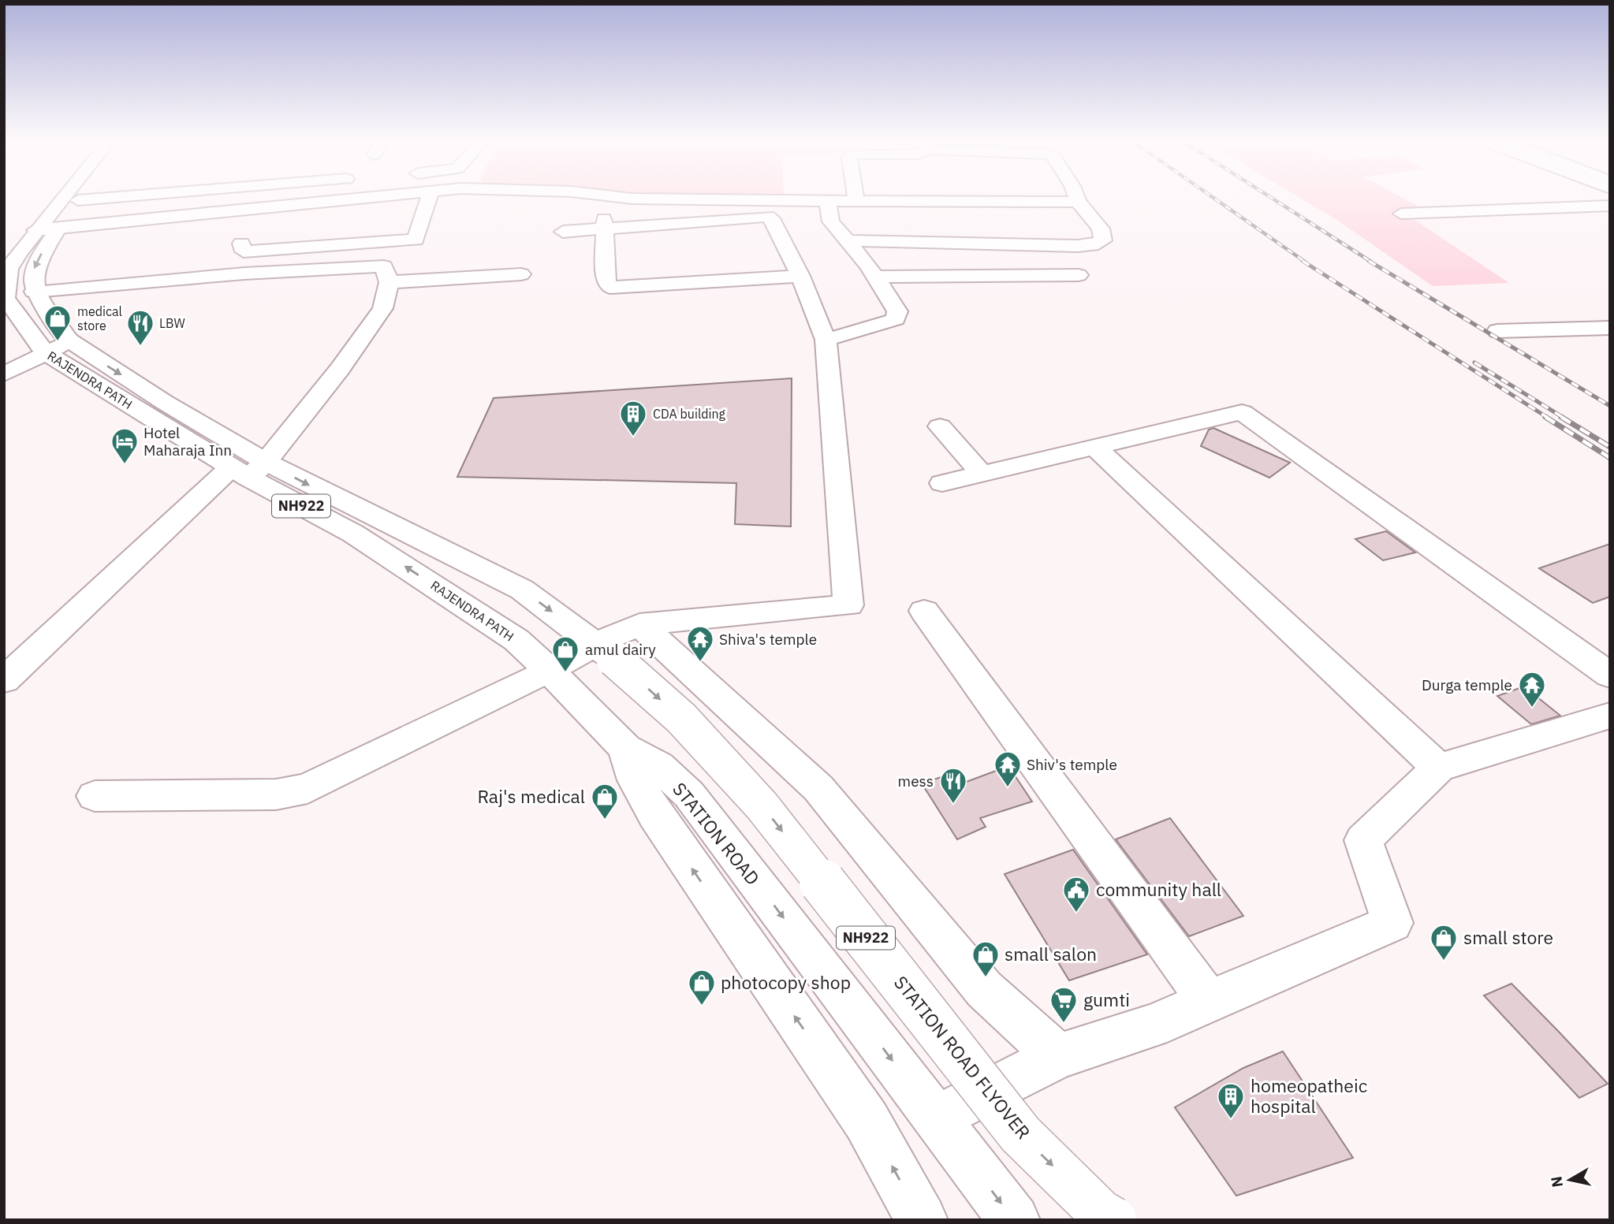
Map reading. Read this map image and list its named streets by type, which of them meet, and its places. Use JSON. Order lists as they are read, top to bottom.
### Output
{
  "streets": {
    "main road": [
      "RAJENDRA PATH",
      "NH922",
      "STATION ROAD",
      "STATION ROAD FLYOVER"
    ]
  },
  "crossings": [
    ["RAJENDRA PATH", "NH922"],
    ["RAJENDRA PATH", "STATION ROAD"],
    ["NH922", "STATION ROAD FLYOVER"]
  ],
  "places": {
    "shop": [
      "medical store",
      "amul dairy",
      "Raj's medical",
      "small store",
      "small salon",
      "photocopy shop"
    ],
    "restaurant": ["LBW", "mess"],
    "building": ["CDA building", "homeopatheic hospital"],
    "hotel": ["Hotel Maharaja Inn"],
    "temple": ["Shiva's temple", "Durga temple", "Shiv's temple"],
    "public building": ["community hall"],
    "supermarket": ["gumti"]
  },
  "north": "left"
}
